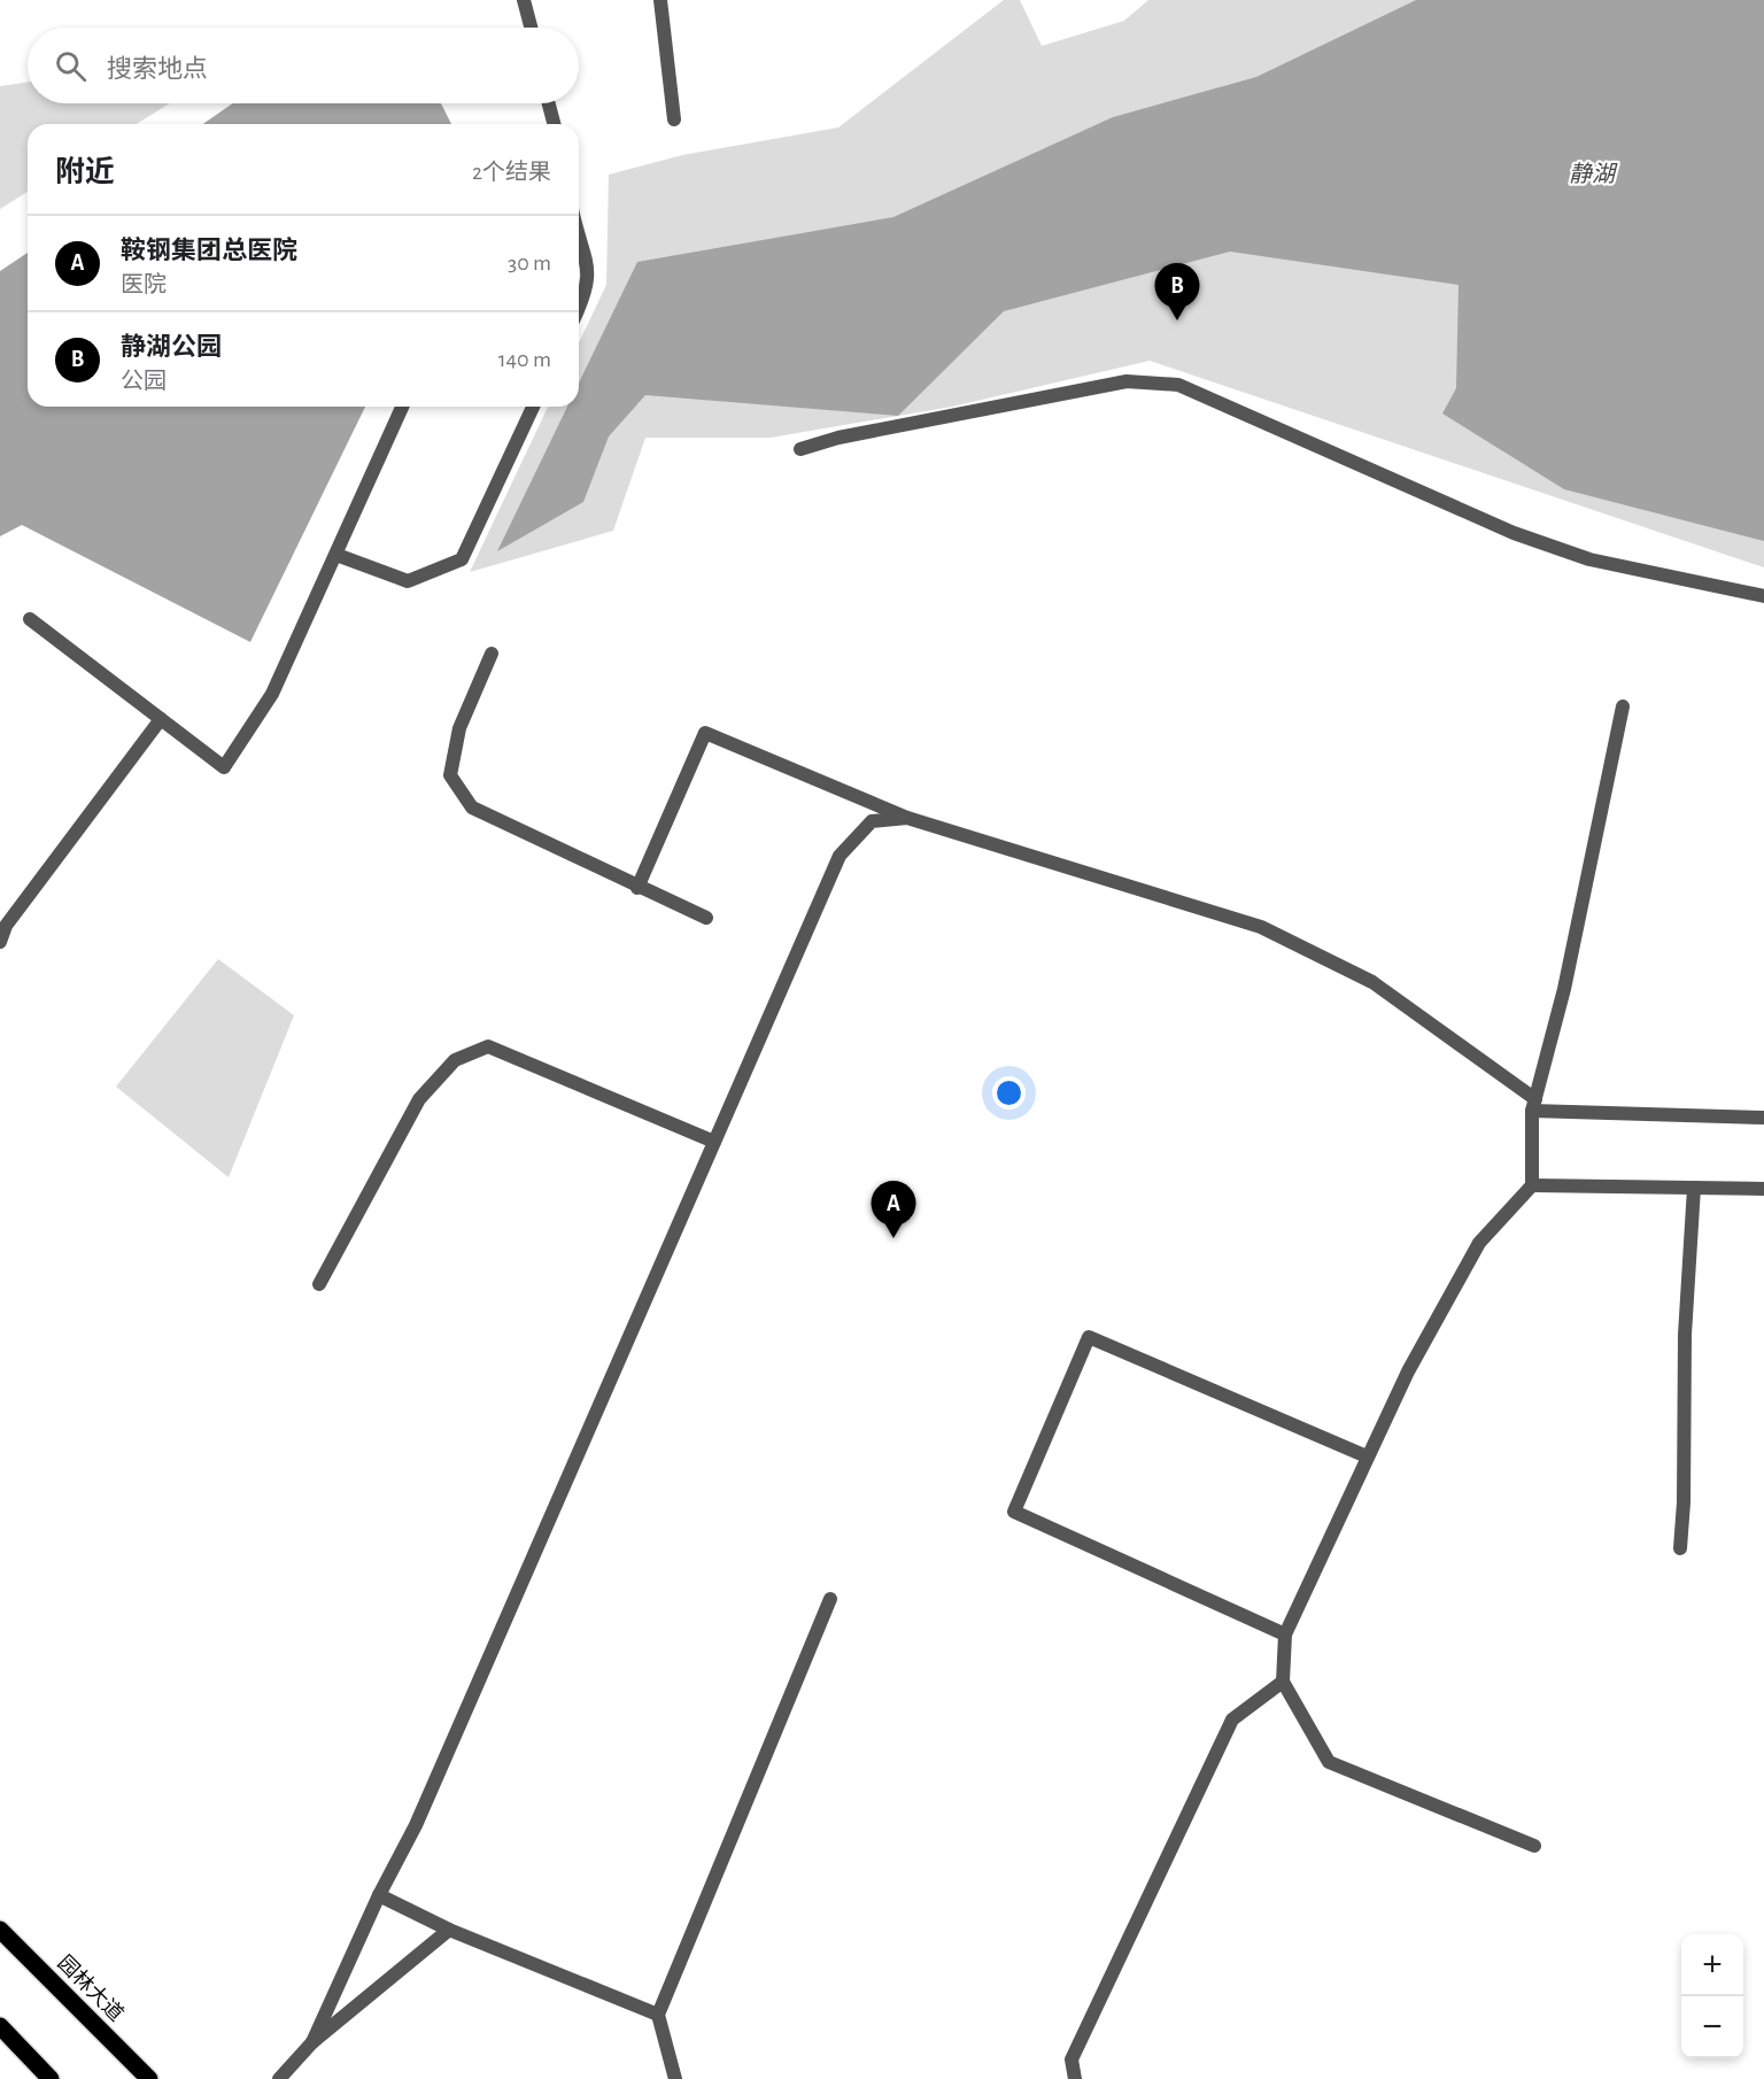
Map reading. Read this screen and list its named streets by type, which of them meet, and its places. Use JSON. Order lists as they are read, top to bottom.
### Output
{
  "streets": {
    "main road": ["园林大道"]
  },
  "water": ["静湖"],
  "page": {
    "search": "搜索地点",
    "heading": ["附近", "2个结果"],
    "list": [
      {
        "mark": "A",
        "name": "鞍钢集团总医院",
        "note": "医院",
        "value": "30 m"
      },
      {
        "mark": "B",
        "name": "静湖公园",
        "note": "公园",
        "value": "140 m"
      }
    ],
    "pins": ["B", "A"],
    "map_buttons": ["+", "−"]
  }
}
